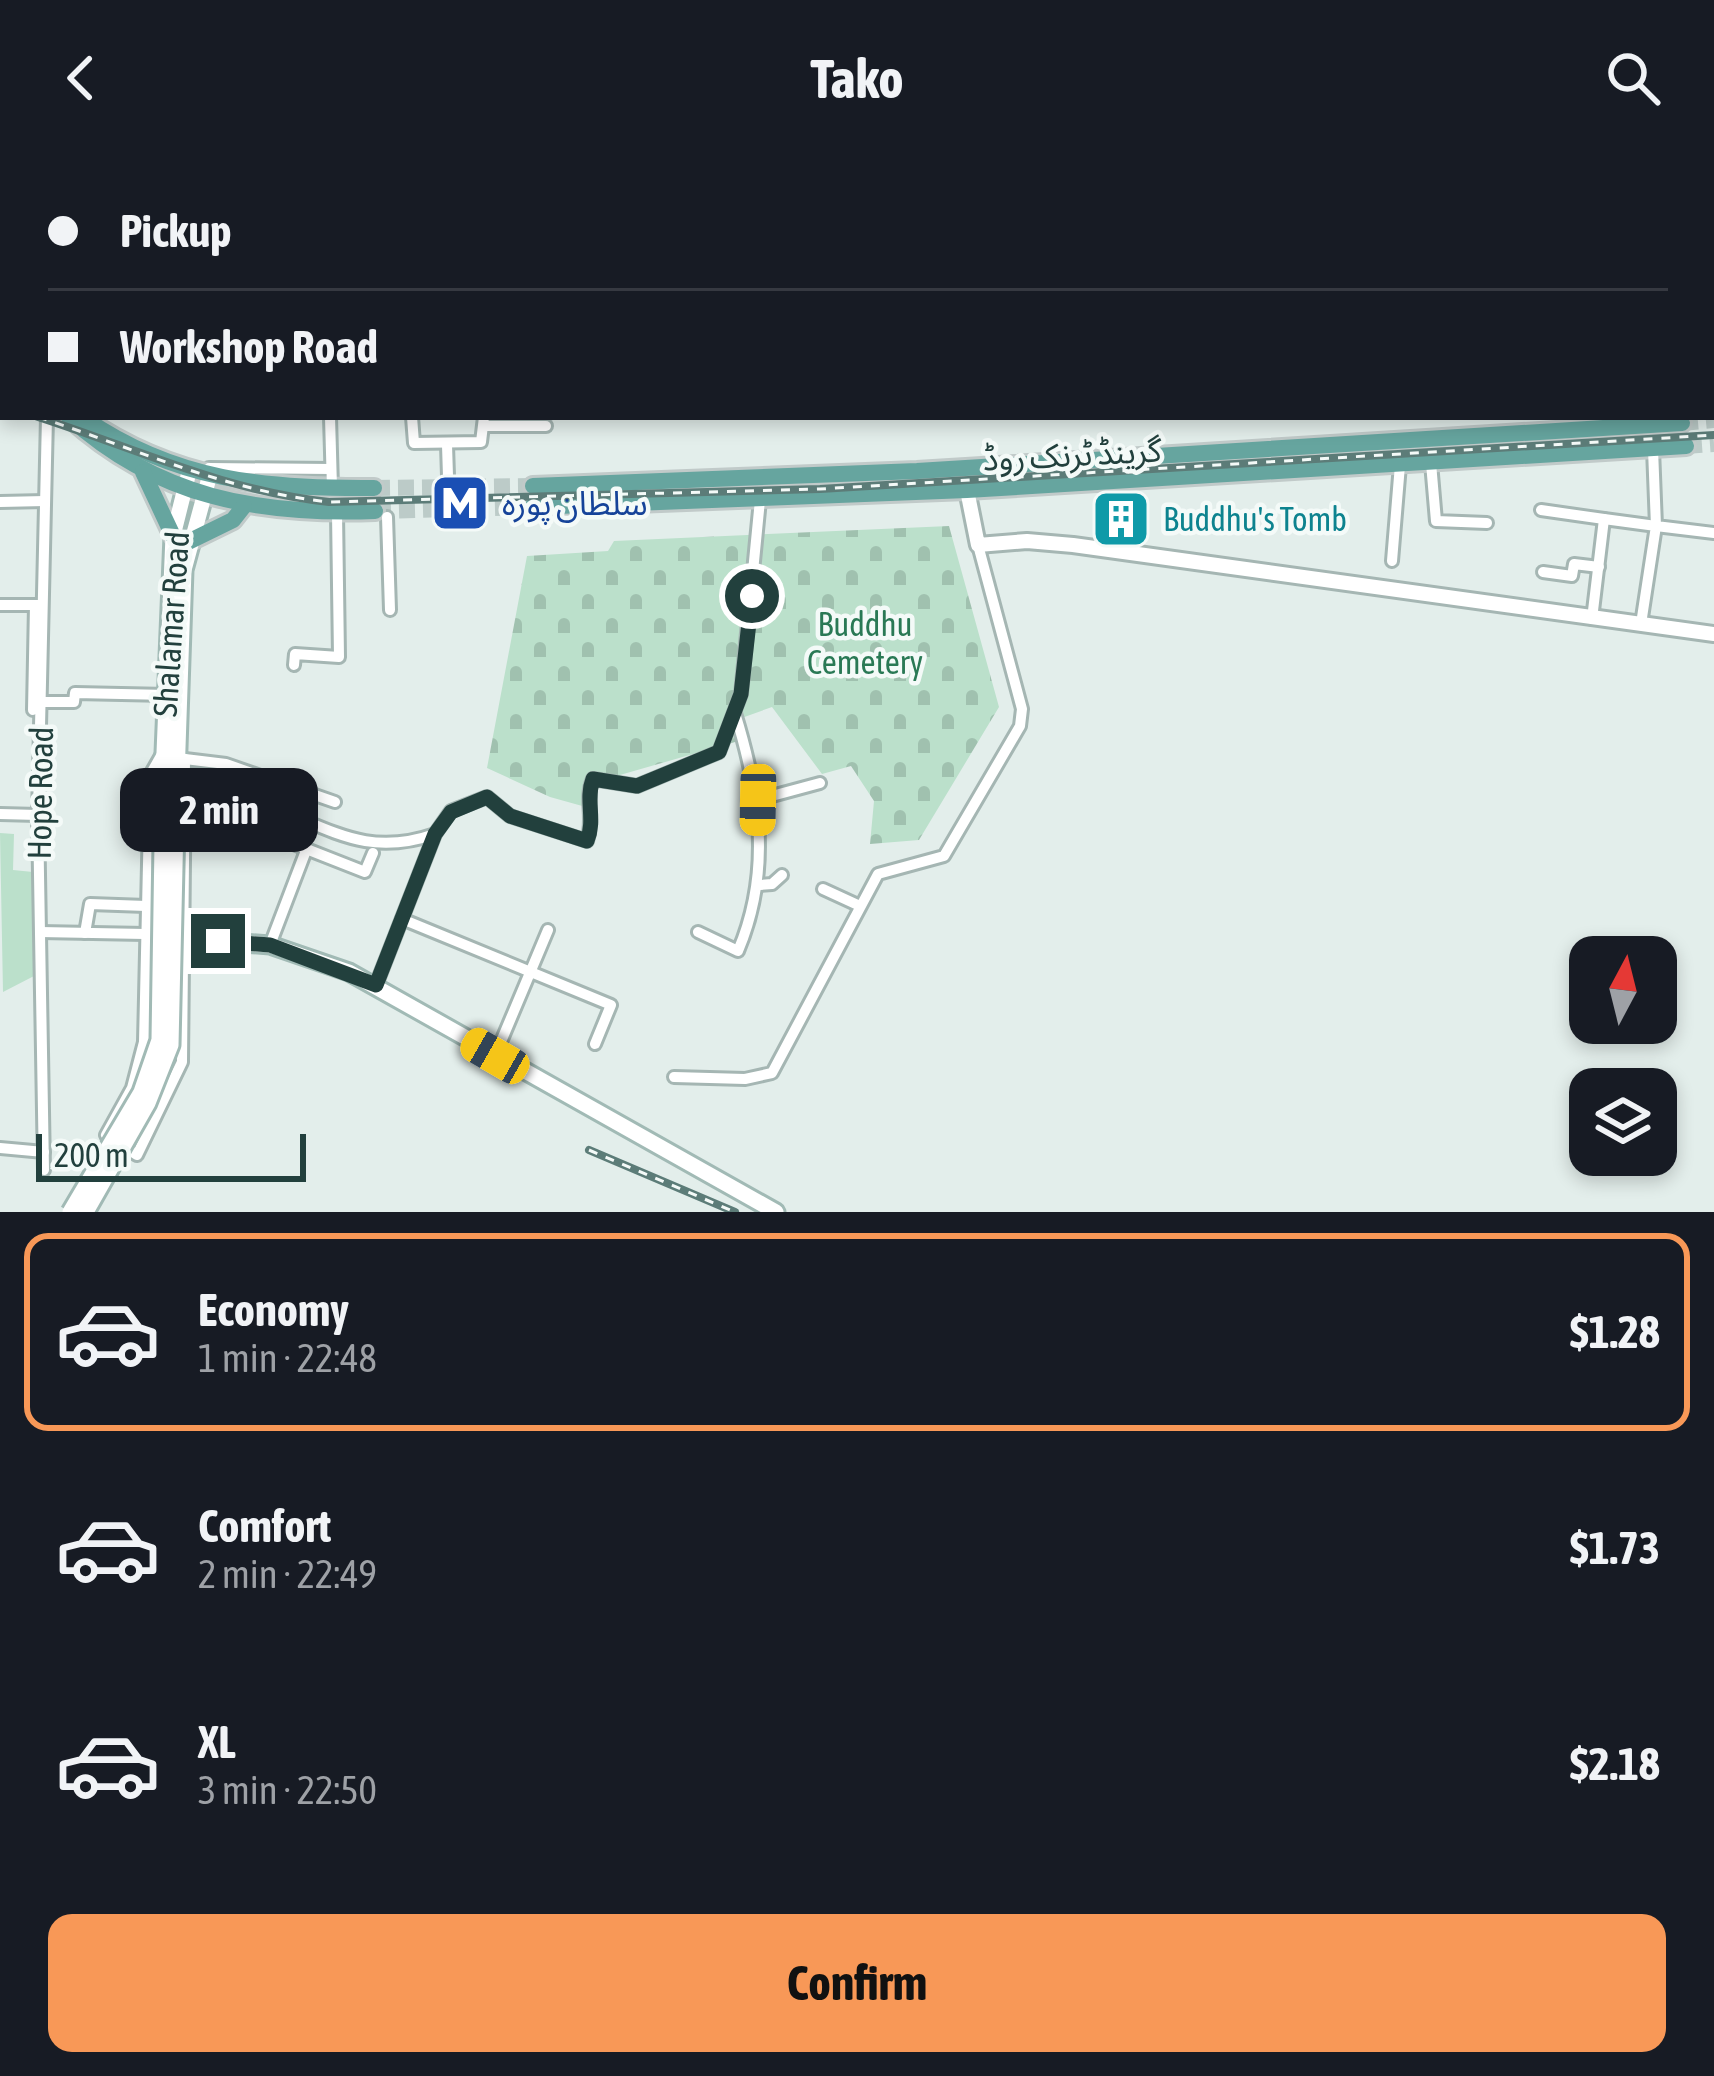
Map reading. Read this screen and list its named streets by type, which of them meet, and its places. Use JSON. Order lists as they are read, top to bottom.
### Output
{
  "streets": {
    "main road": ["گرینڈ ٹرنک روڈ", "Shalamar Road"],
    "street": ["Hope Road"]
  },
  "parks": ["Buddhu Cemetery"],
  "places": {
    "metro station": ["سلطان پورہ"],
    "building": ["Buddhu's Tomb"]
  },
  "scale_bar": "200 m",
  "north": "top",
  "page": {
    "header": "Tako",
    "banner": ["Pickup", "Workshop Road"],
    "bubble": "2 min",
    "scale": "200 m",
    "list": [
      {
        "name": "Economy",
        "note": "1 min · 22:48",
        "value": "$1.28"
      },
      {
        "name": "Comfort",
        "note": "2 min · 22:49",
        "value": "$1.73"
      },
      {
        "name": "XL",
        "note": "3 min · 22:50",
        "value": "$2.18"
      }
    ],
    "buttons": "Confirm"
  }
}
